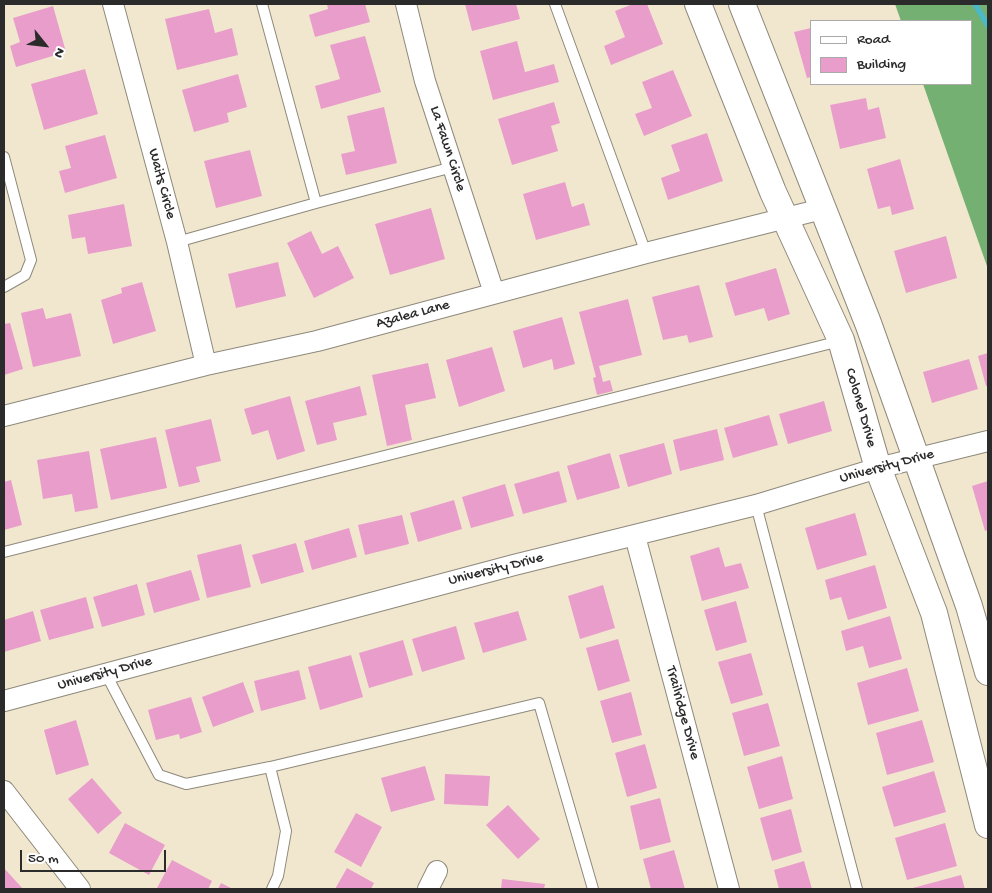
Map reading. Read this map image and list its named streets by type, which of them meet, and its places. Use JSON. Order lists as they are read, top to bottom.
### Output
{
  "streets": {
    "street": [
      "La Fawn Circle",
      "Waits Circle",
      "Azalea Lane",
      "Colonel Drive",
      "University Drive",
      "Trailridge Drive"
    ]
  },
  "crossings": [
    ["La Fawn Circle", "Azalea Lane"],
    ["Waits Circle", "Azalea Lane"],
    ["Azalea Lane", "Colonel Drive"],
    ["Colonel Drive", "University Drive"],
    ["University Drive", "Trailridge Drive"]
  ],
  "legend": ["Road", "Building"],
  "scale_bar": "50 m",
  "north": "bottom right"
}
